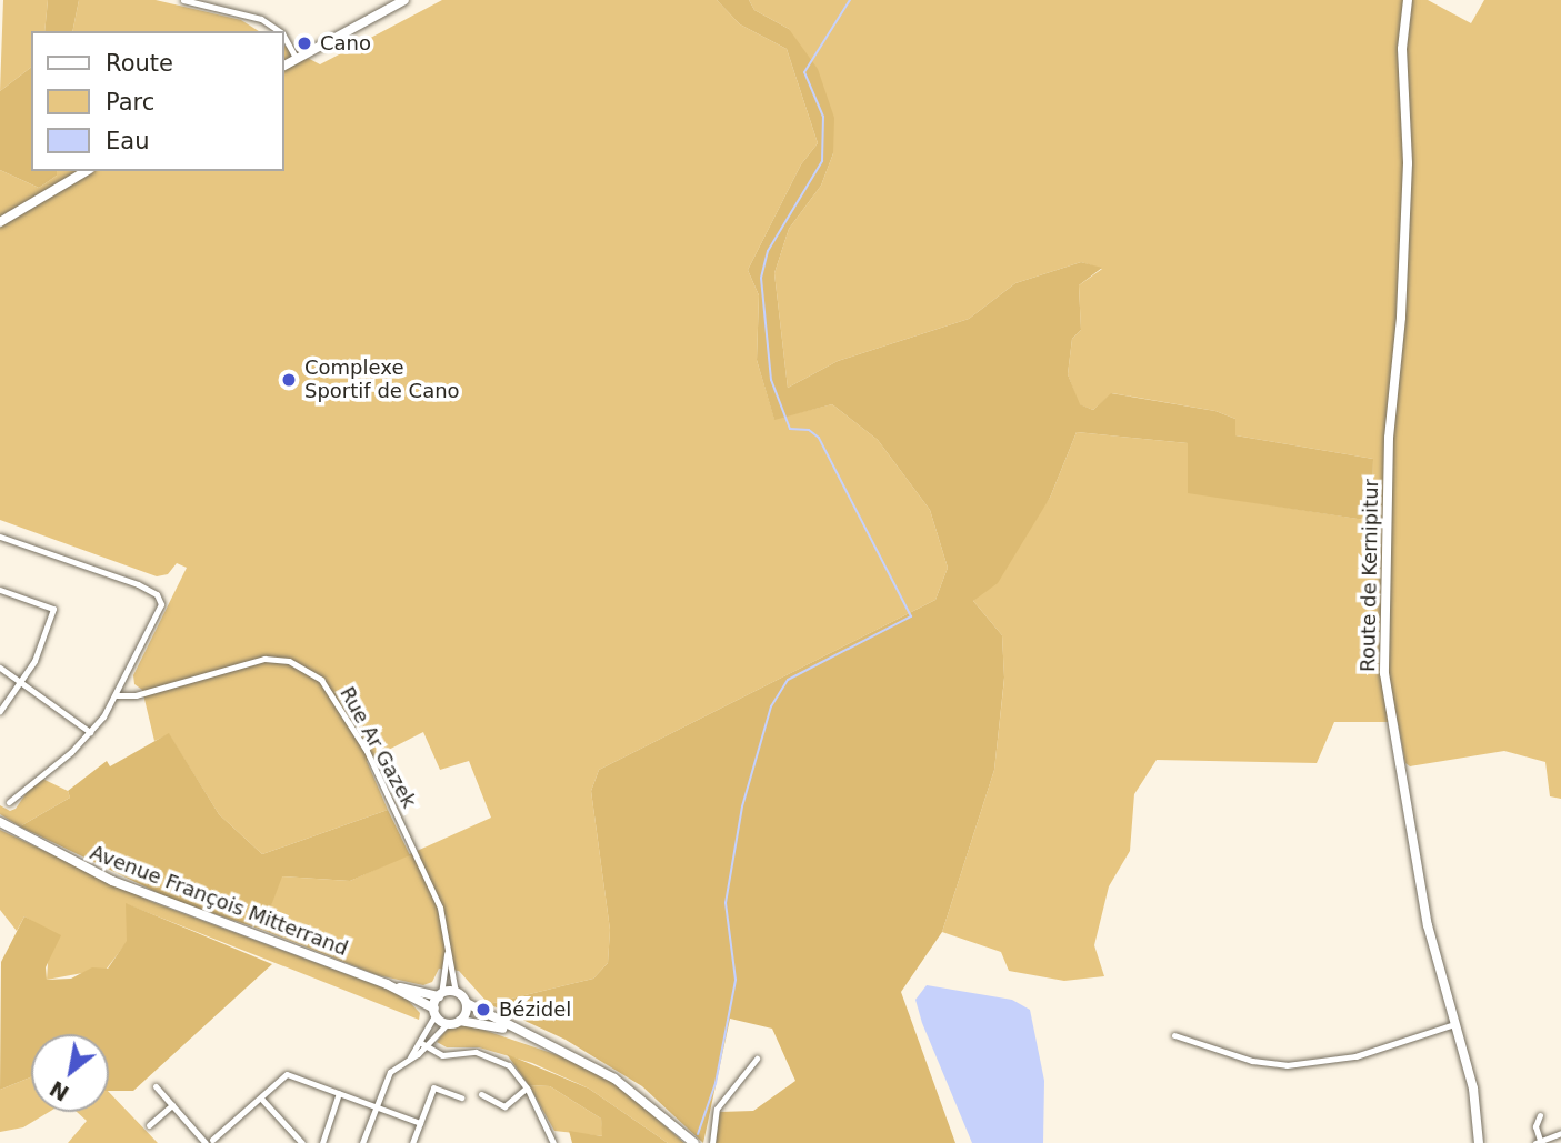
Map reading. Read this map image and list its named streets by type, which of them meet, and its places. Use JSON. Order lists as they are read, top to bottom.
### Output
{
  "streets": {
    "main road": ["Route de Kernipitur", "Avenue François Mitterrand"],
    "street": ["Rue Ar Gazek"]
  },
  "crossings": [
    ["Rue Ar Gazek", "Avenue François Mitterrand"]
  ],
  "places": ["Cano", "Complexe Sportif de Cano", "Bézidel"],
  "legend": ["Route", "Parc", "Eau"],
  "north": "bottom left"
}
